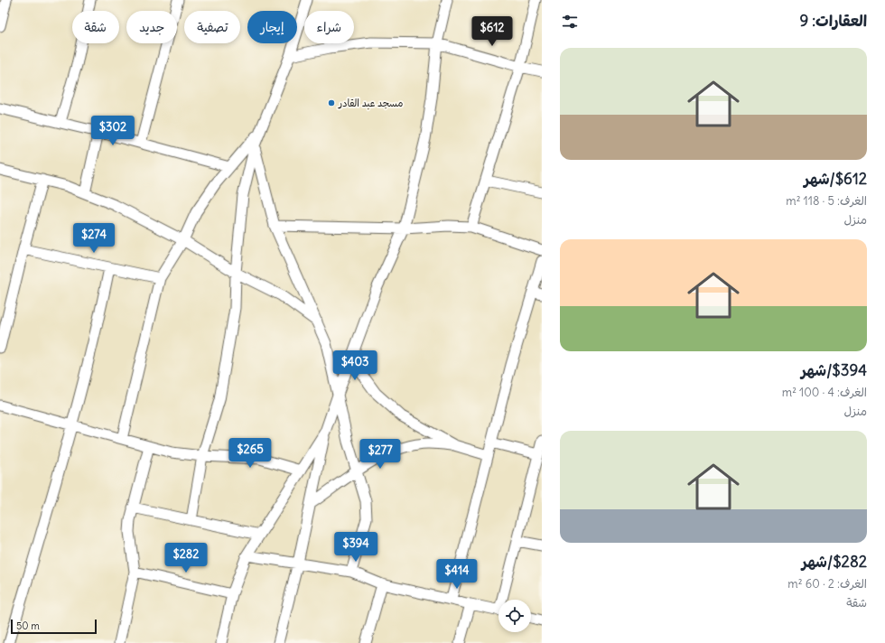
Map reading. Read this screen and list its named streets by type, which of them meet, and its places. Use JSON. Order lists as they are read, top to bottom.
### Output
{
  "places": ["مسجد عبد القادر"],
  "scale_bar": "50 m",
  "page": {
    "heading": "العقارات: 9",
    "chip": [
      "شراء",
      "إيجار",
      "تصفية",
      "جديد",
      "شقة"
    ],
    "price": [
      "$612",
      "$302",
      "$274",
      "$403",
      "$265",
      "$277",
      "$394",
      "$282",
      "$414"
    ],
    "list": [
      {
        "name": "$612/شهر",
        "note": "الغرف: 5 · 118 m² · منزل"
      },
      {
        "name": "$394/شهر",
        "note": "الغرف: 4 · 100 m² · منزل"
      },
      {
        "name": "$282/شهر",
        "note": "الغرف: 2 · 60 m² · شقة"
      }
    ],
    "scale": "50 m"
  }
}
